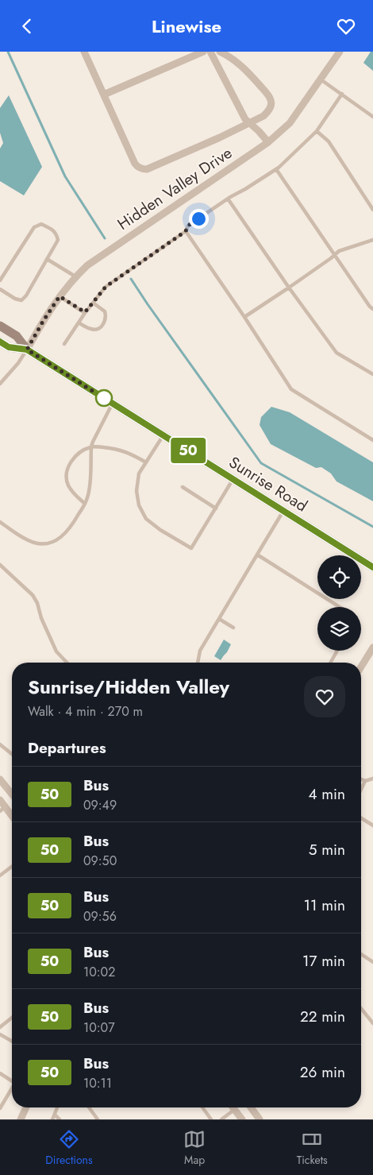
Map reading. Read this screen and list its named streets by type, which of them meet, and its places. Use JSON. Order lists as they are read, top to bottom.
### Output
{
  "streets": {
    "main road": ["Sunrise Road"],
    "street": ["Hidden Valley Drive"]
  },
  "crossings": [
    ["Hidden Valley Drive", "Sunrise Road"]
  ],
  "lines": ["bus line 50"],
  "page": {
    "header": "Linewise",
    "on_map": "50",
    "heading": [
      ["Sunrise/Hidden Valley", "Walk · 4 min · 270 m"],
      "Departures"
    ],
    "list": [
      {
        "mark": "50",
        "name": "Bus",
        "note": "09:49",
        "value": "4 min"
      },
      {
        "mark": "50",
        "name": "Bus",
        "note": "09:50",
        "value": "5 min"
      },
      {
        "mark": "50",
        "name": "Bus",
        "note": "09:56",
        "value": "11 min"
      },
      {
        "mark": "50",
        "name": "Bus",
        "note": "10:02",
        "value": "17 min"
      },
      {
        "mark": "50",
        "name": "Bus",
        "note": "10:07",
        "value": "22 min"
      },
      {
        "mark": "50",
        "name": "Bus",
        "note": "10:11",
        "value": "26 min"
      }
    ],
    "tabs": ["Directions", "Map", "Tickets"]
  }
}
